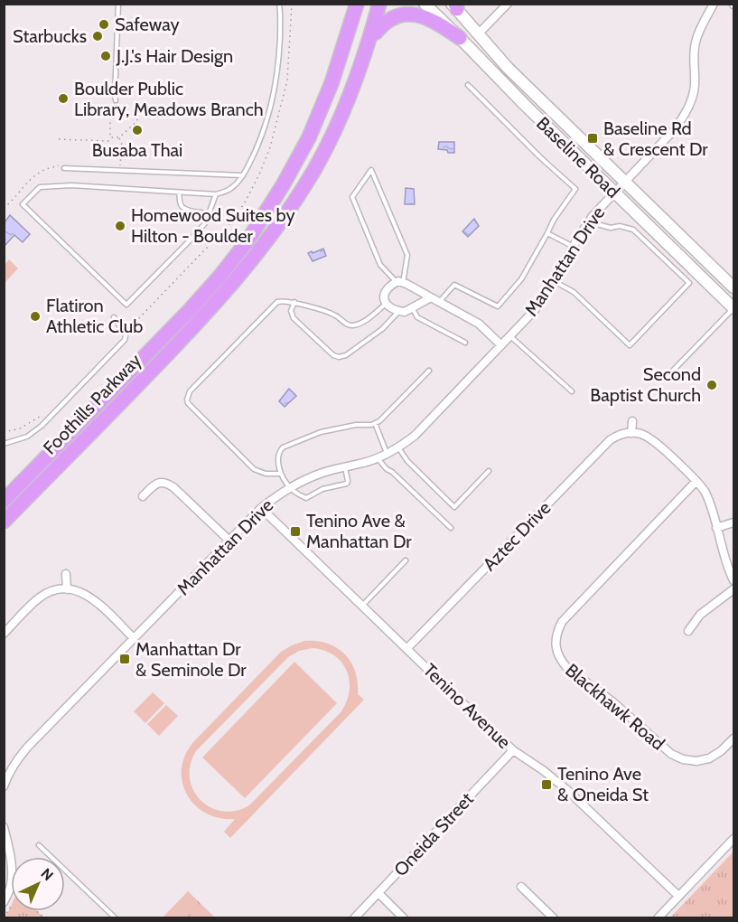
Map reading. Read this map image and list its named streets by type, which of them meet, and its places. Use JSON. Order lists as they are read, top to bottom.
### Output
{
  "streets": {
    "highway": ["Foothills Parkway"],
    "main road": ["Baseline Road"],
    "street": [
      "Manhattan Drive",
      "Aztec Drive",
      "Tenino Avenue",
      "Blackhawk Road",
      "Oneida Street"
    ]
  },
  "crossings": [
    ["Baseline Road", "Manhattan Drive"],
    ["Manhattan Drive", "Tenino Avenue"],
    ["Aztec Drive", "Tenino Avenue"],
    ["Tenino Avenue", "Oneida Street"]
  ],
  "places": {
    "other": [
      "Safeway",
      "Starbucks",
      "J.J.'s Hair Design",
      "Boulder Public Library, Meadows Branch",
      "Busaba Thai",
      "Homewood Suites by Hilton - Boulder",
      "Flatiron Athletic Club",
      "Second Baptist Church"
    ],
    "transit": [
      "Baseline Rd & Crescent Dr",
      "Tenino Ave & Manhattan Dr",
      "Manhattan Dr & Seminole Dr",
      "Tenino Ave & Oneida St"
    ]
  },
  "north": "top right"
}
